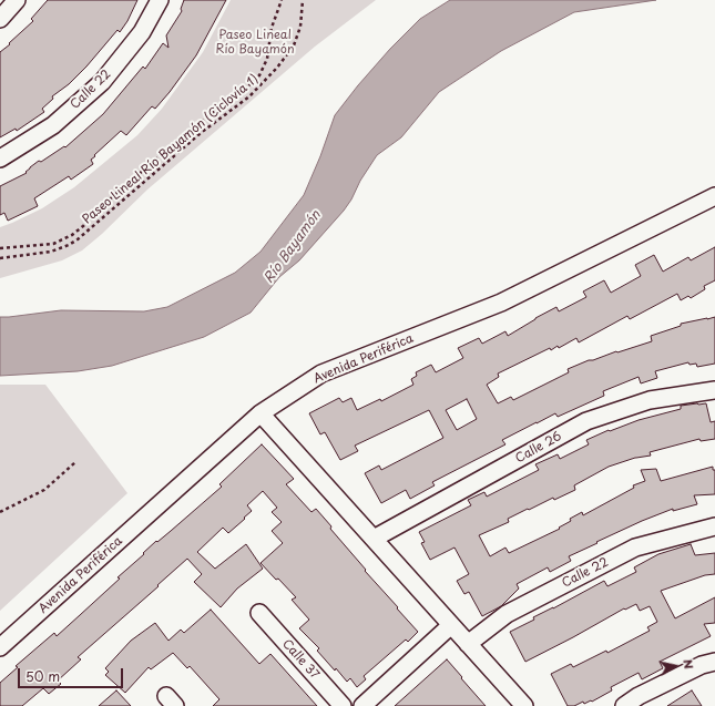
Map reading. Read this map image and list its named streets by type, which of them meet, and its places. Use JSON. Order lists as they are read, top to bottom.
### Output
{
  "streets": {
    "street": [
      "Calle 22",
      "Avenida Periférica",
      "Calle 26",
      "Calle 37"
    ],
    "path": ["Paseo Lineal Río Bayamón (Ciclovía 1)"]
  },
  "water": ["Río Bayamón"],
  "parks": ["Paseo Lineal Río Bayamón"],
  "scale_bar": "50 m",
  "north": "right"
}
